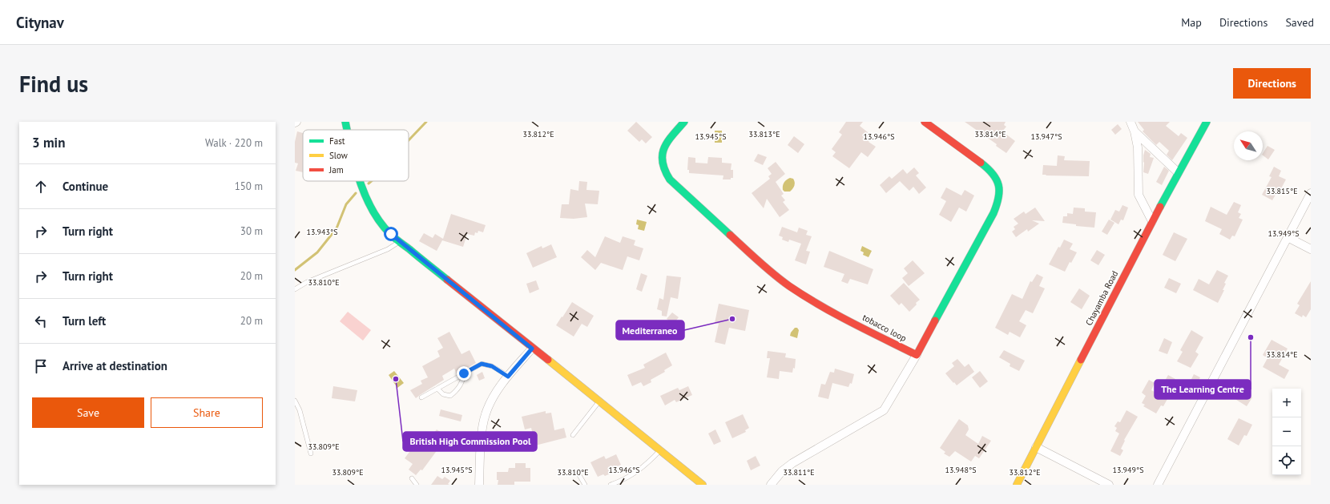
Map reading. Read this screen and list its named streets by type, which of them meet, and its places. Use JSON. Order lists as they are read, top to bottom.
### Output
{
  "streets": {
    "street": ["Chayamba Road", "tobacco loop"]
  },
  "places": ["Mediterraneo", "The Learning Centre", "British High Commission Pool"],
  "legend": ["Fast", "Slow", "Jam"],
  "north": "top left",
  "page": {
    "header": "Citynav",
    "nav": ["Map", "Directions", "Saved"],
    "buttons": [
      "Directions",
      ["Save", "Share"]
    ],
    "title": "Find us",
    "heading": ["3 min", "Walk · 220 m"],
    "list": [
      ["Continue", "150 m"],
      ["Turn right", "30 m"],
      ["Turn right", "20 m"],
      ["Turn left", "20 m"],
      "Arrive at destination"
    ],
    "map_buttons": ["+", "−"]
  },
  "coordinates": [
    "33.813°E",
    "33.812°E",
    "33.814°E",
    "13.945°S",
    "13.946°S",
    "13.947°S",
    "33.815°E",
    "13.943°S",
    "13.949°S",
    "33.810°E",
    "33.809°E",
    "13.948°S",
    "33.811°E"
  ]
}
